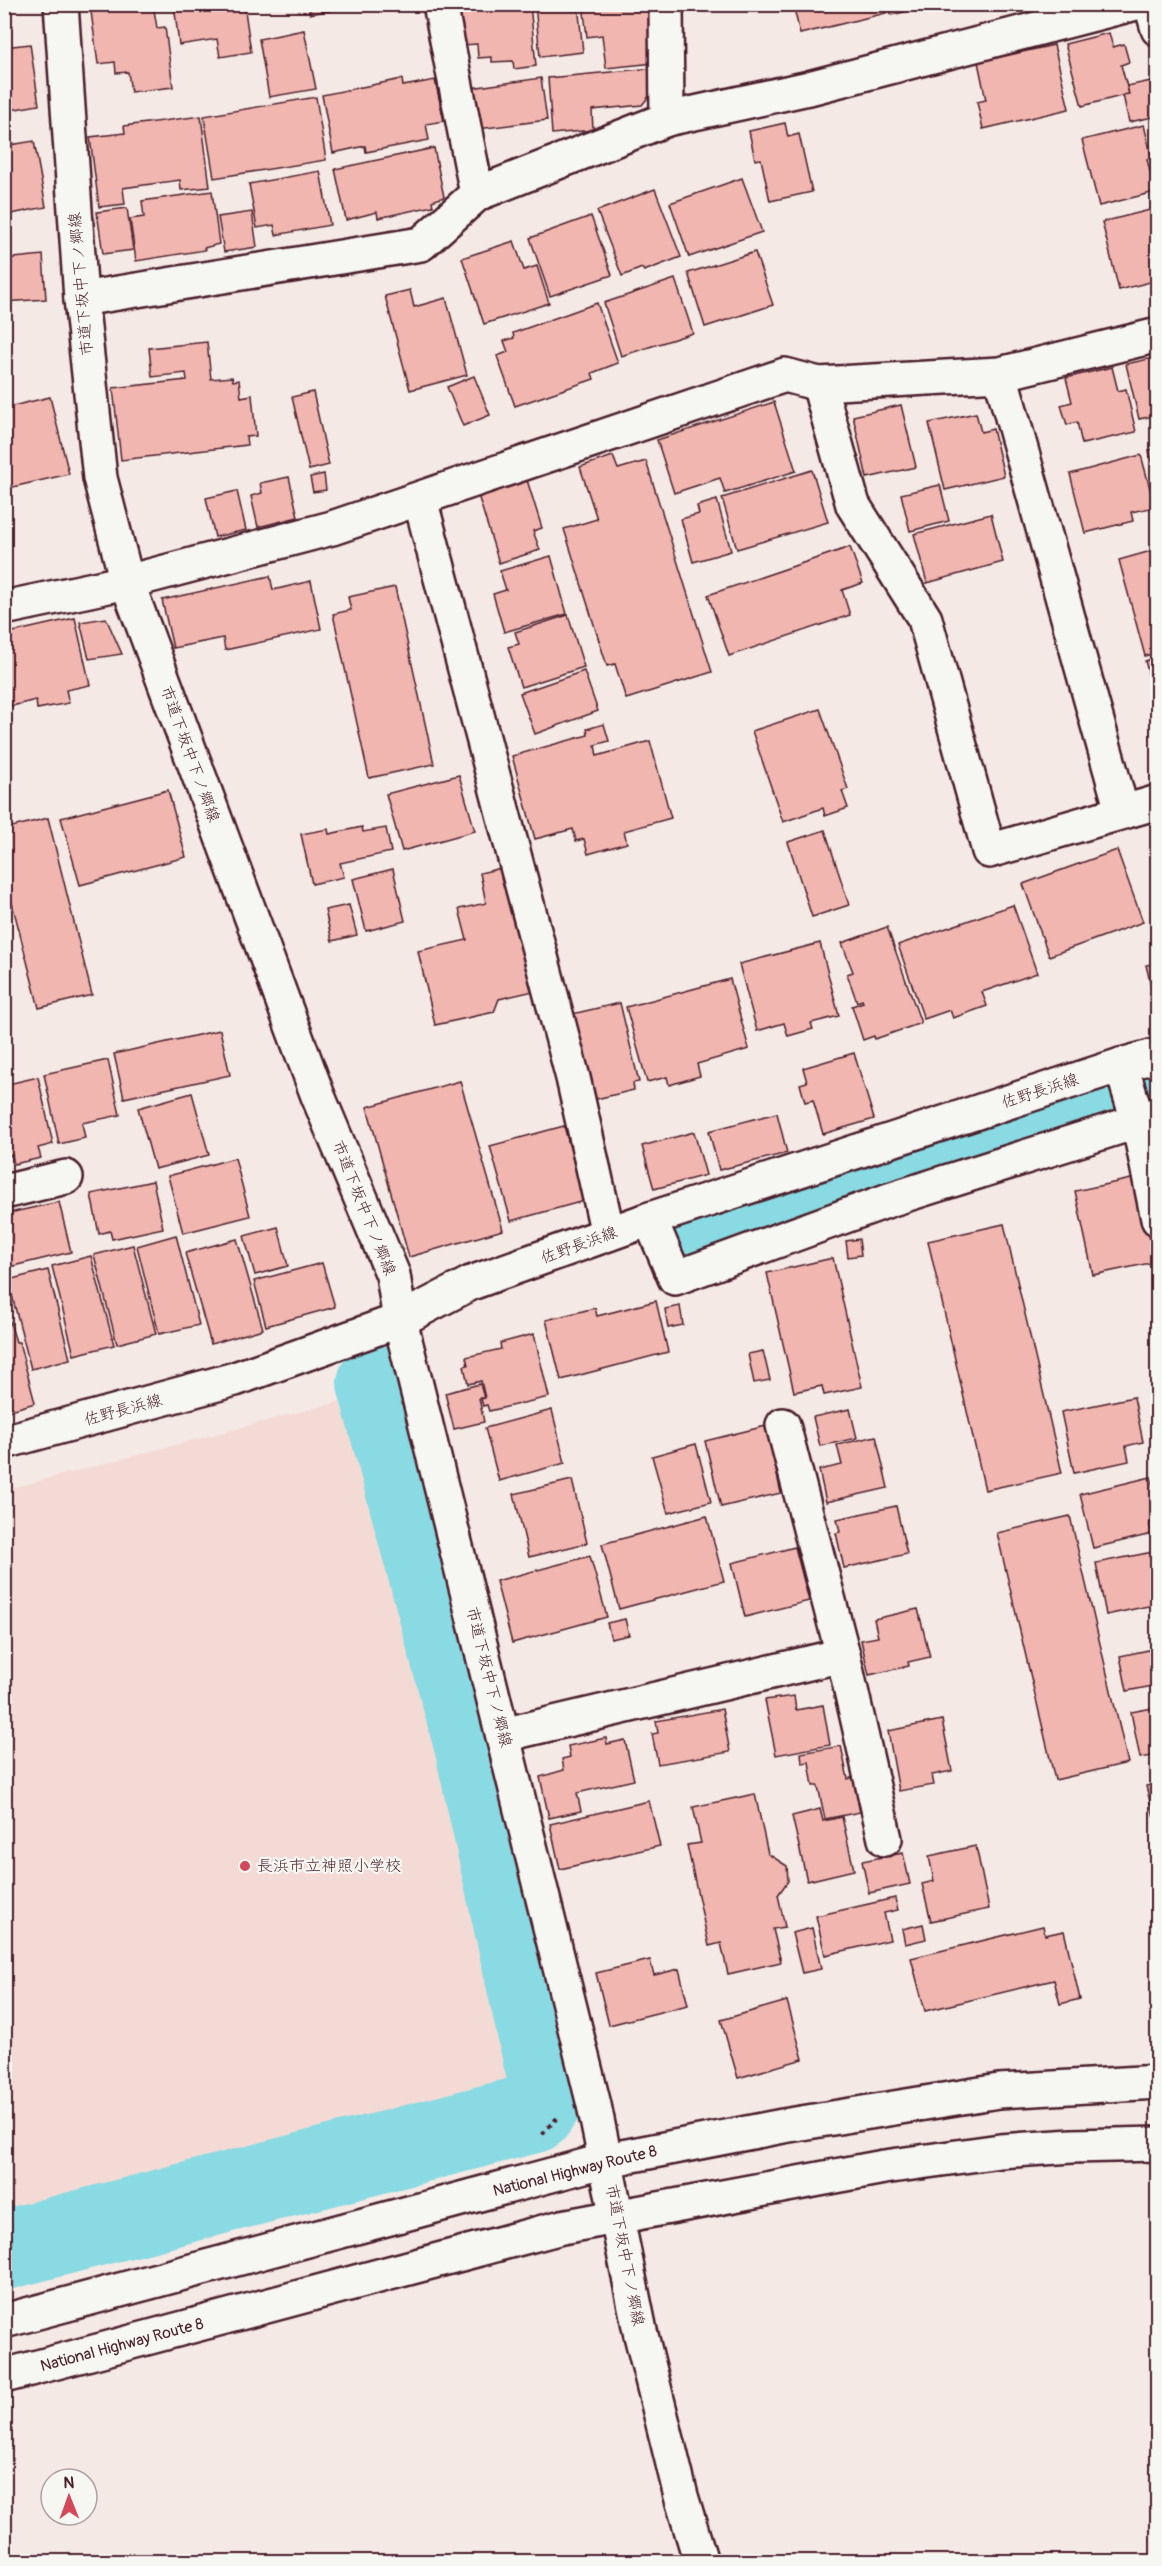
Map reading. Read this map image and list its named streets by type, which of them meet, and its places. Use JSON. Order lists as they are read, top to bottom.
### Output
{
  "streets": {
    "main road": ["市道下坂中下ノ郷線", "佐野長浜線", "National Highway Route 8"]
  },
  "crossings": [
    ["市道下坂中下ノ郷線", "佐野長浜線"],
    ["市道下坂中下ノ郷線", "National Highway Route 8"]
  ],
  "places": ["長浜市立神照小学校"],
  "north": "top"
}
